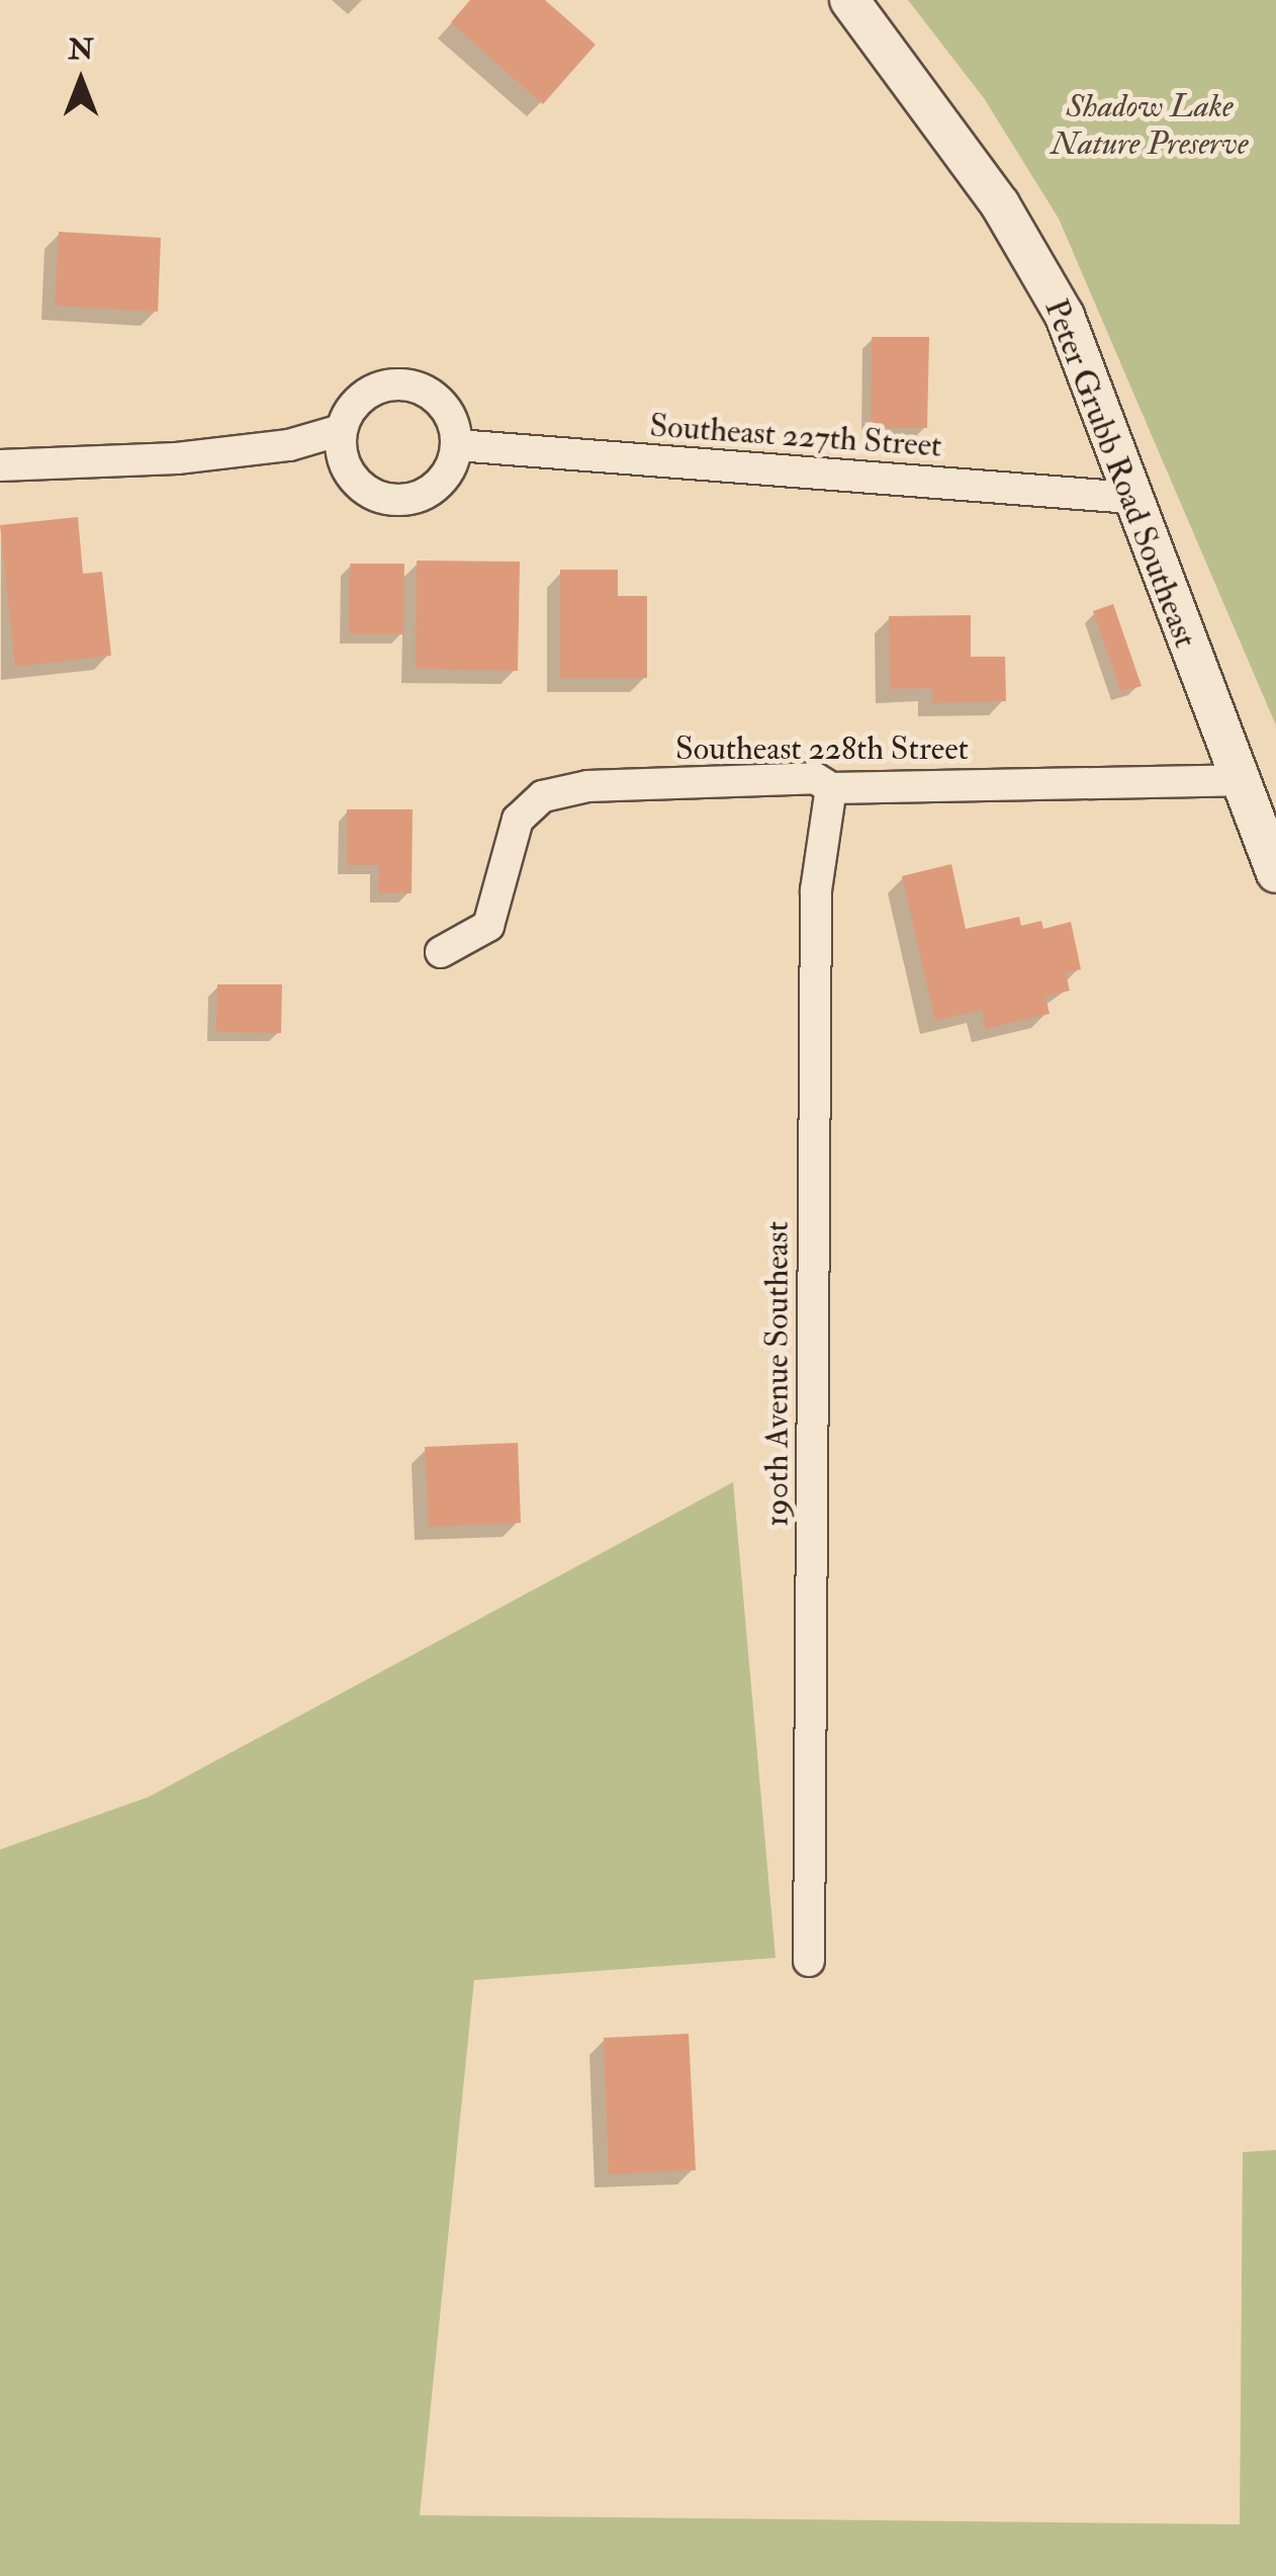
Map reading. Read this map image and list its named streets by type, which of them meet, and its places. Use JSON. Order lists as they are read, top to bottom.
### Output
{
  "streets": {
    "street": [
      "Southeast 227th Street",
      "Peter Grubb Road Southeast",
      "Southeast 228th Street",
      "190th Avenue Southeast"
    ]
  },
  "crossings": [
    ["Southeast 227th Street", "Peter Grubb Road Southeast"],
    ["Peter Grubb Road Southeast", "Southeast 228th Street"],
    ["Southeast 228th Street", "190th Avenue Southeast"]
  ],
  "parks": ["Shadow Lake Nature Preserve"],
  "north": "top"
}
